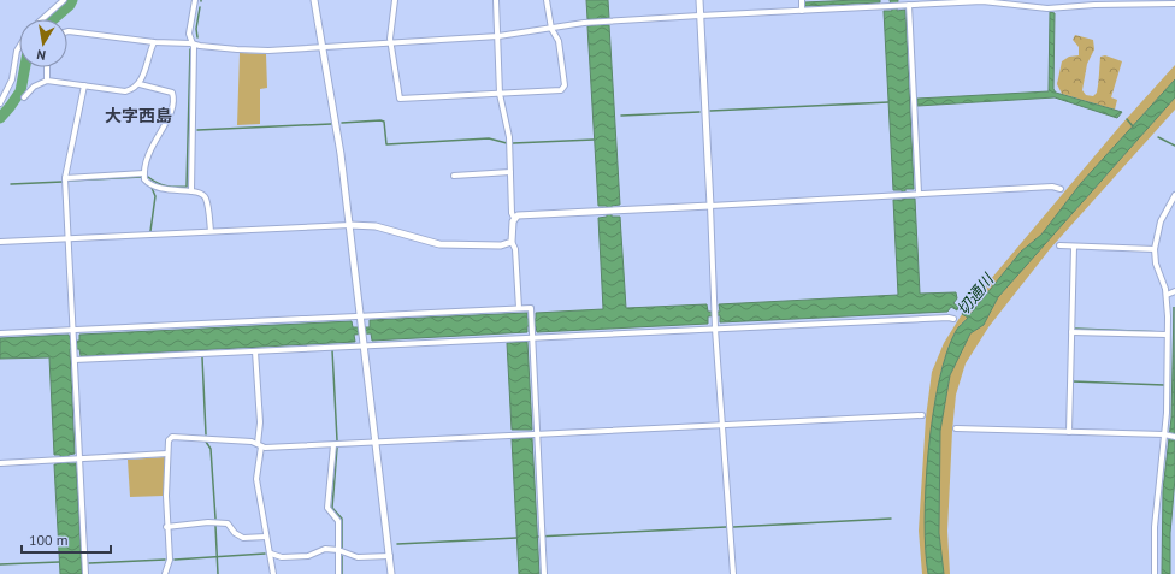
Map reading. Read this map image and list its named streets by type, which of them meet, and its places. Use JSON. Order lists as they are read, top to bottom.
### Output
{
  "districts": ["大字西島"],
  "water": ["切通川"],
  "scale_bar": "100 m",
  "north": "bottom"
}
